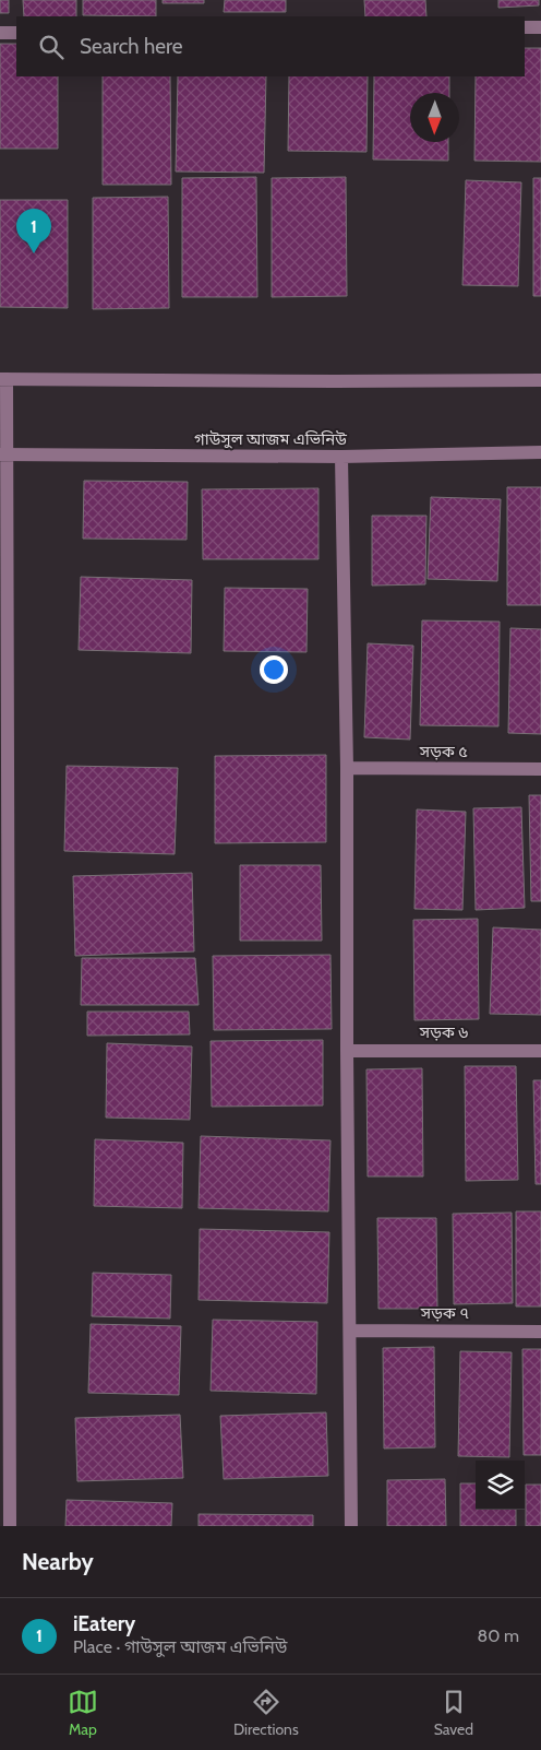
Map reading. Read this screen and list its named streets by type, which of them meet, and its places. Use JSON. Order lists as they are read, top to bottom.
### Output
{
  "streets": {
    "street": [
      "গাউসুল আজম এভিনিউ",
      "সড়ক ৫",
      "সড়ক ৬",
      "সড়ক ৭"
    ]
  },
  "north": "bottom",
  "page": {
    "search": "Search here",
    "pins": "1",
    "heading": "Nearby",
    "list": [
      {
        "mark": "1",
        "name": "iEatery",
        "note": "Place · গাউসুল আজম এভিনিউ",
        "value": "80 m"
      }
    ],
    "nav": ["Map", "Directions", "Saved"]
  }
}
